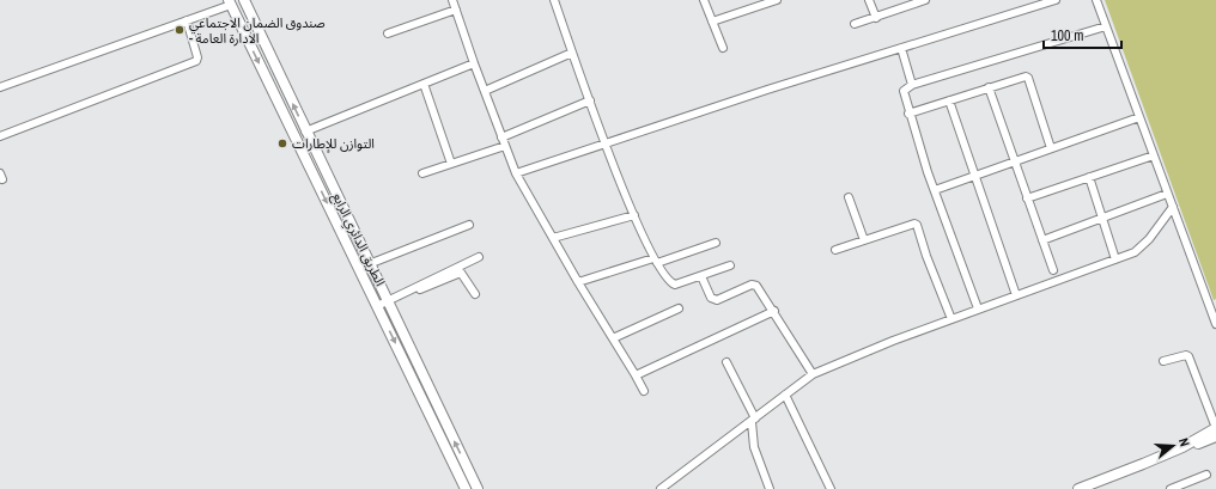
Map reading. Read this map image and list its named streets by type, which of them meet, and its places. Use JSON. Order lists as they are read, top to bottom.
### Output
{
  "streets": {
    "main road": ["الطريق الدائري الرابع"]
  },
  "places": ["صندوق الضمان الاجتماعي - الادارة العامة", "التوازن للإطارات"],
  "scale_bar": "100 m",
  "north": "right"
}
